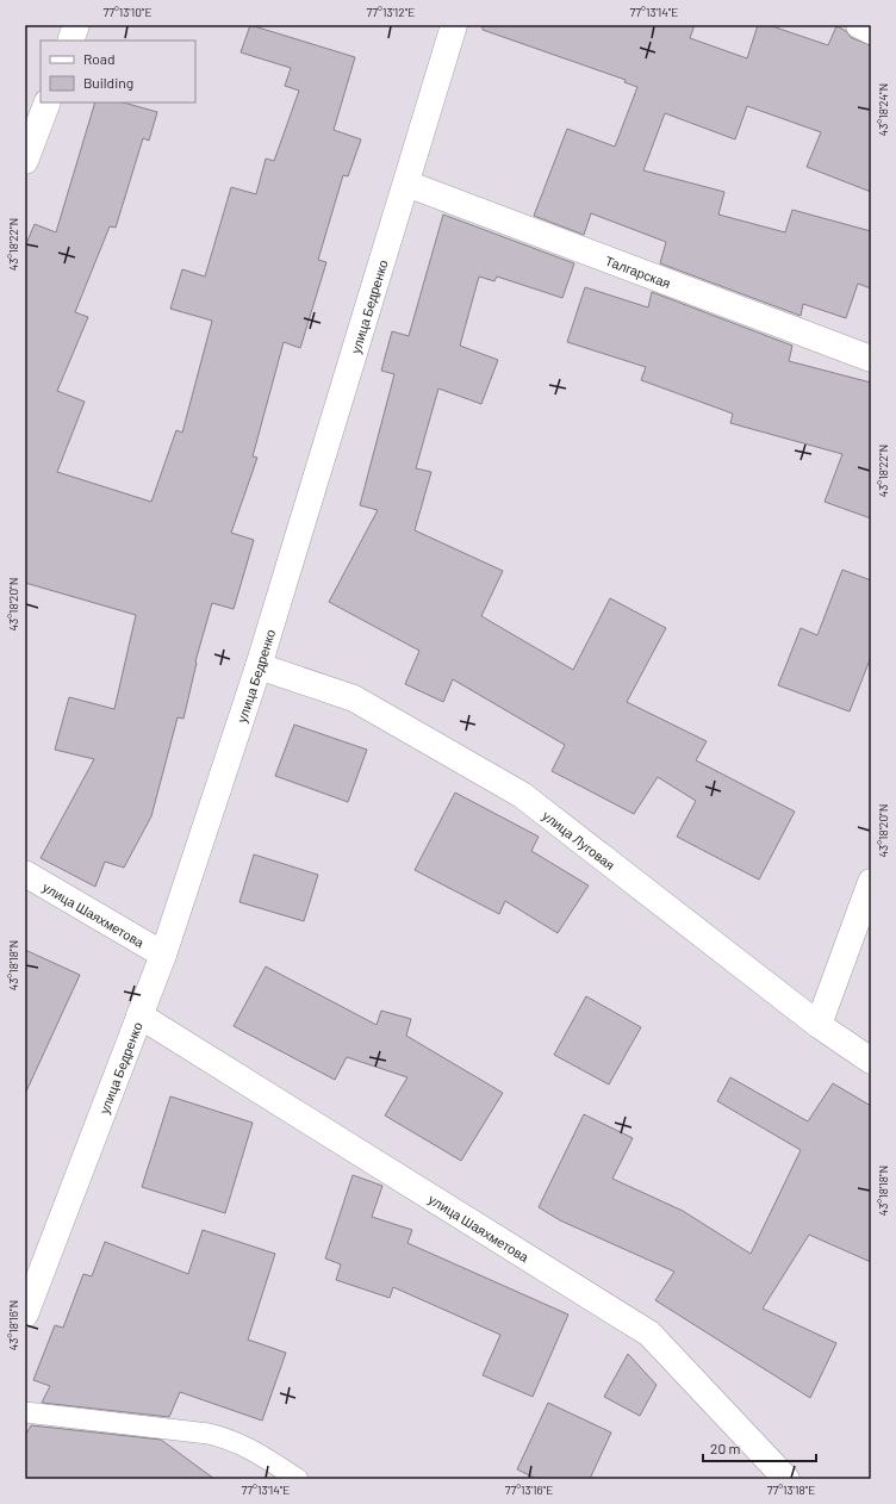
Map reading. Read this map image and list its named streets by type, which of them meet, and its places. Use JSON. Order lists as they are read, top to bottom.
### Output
{
  "streets": {
    "street": [
      "Талгарская",
      "улица Бедренко",
      "улица Луговая",
      "улица Шаяхметова"
    ]
  },
  "crossings": [
    ["Талгарская", "улица Бедренко"],
    ["улица Бедренко", "улица Луговая"],
    ["улица Бедренко", "улица Шаяхметова"]
  ],
  "legend": ["Road", "Building"],
  "scale_bar": "20 m",
  "coordinates": [
    "77°13'10\"E",
    "77°13'12\"E",
    "77°13'14\"E",
    "43°18'24\"N",
    "43°18'22\"N",
    "43°18'20\"N",
    "43°18'18\"N",
    "43°18'16\"N",
    "77°13'16\"E",
    "77°13'18\"E"
  ]
}
